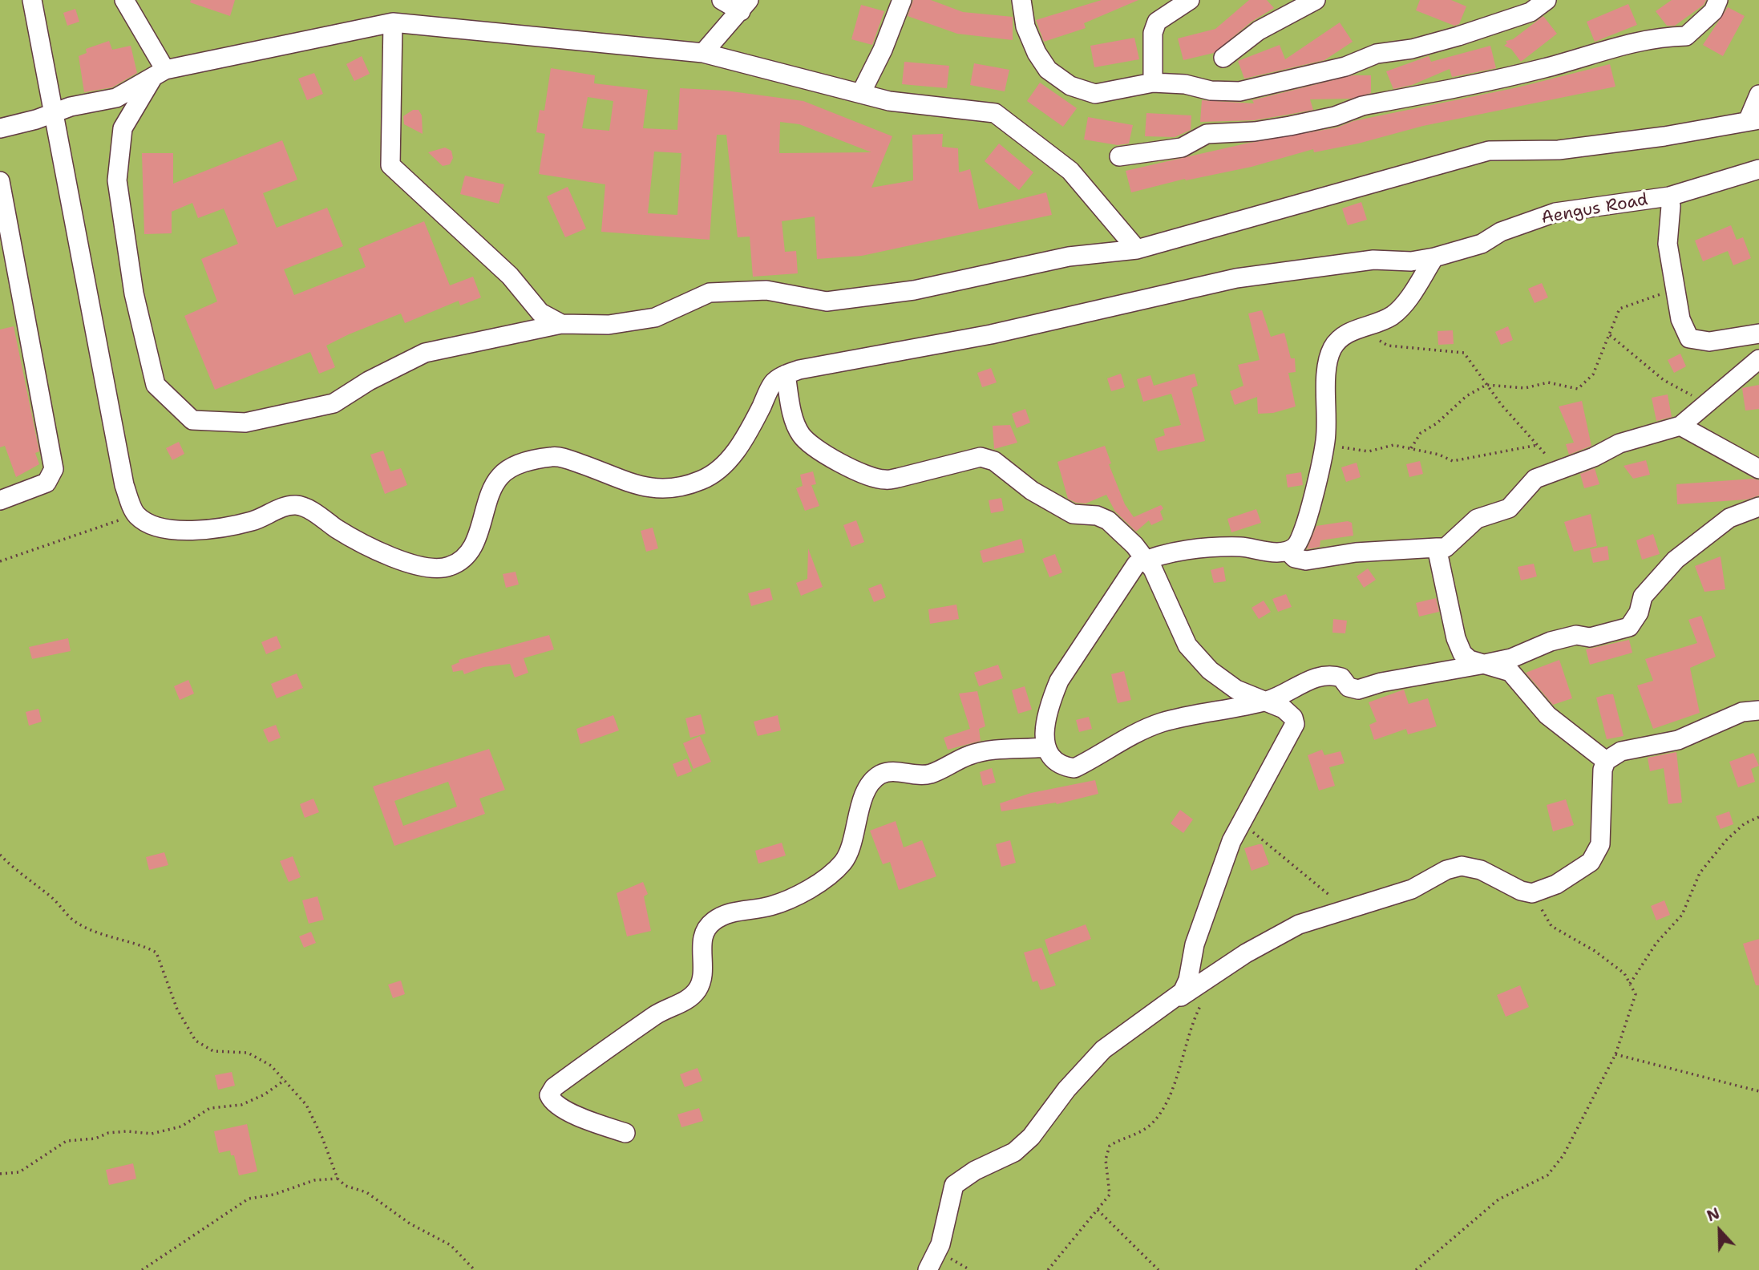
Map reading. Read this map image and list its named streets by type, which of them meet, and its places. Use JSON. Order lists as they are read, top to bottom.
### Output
{
  "streets": {
    "street": ["Aengus Road"]
  },
  "north": "top"
}
